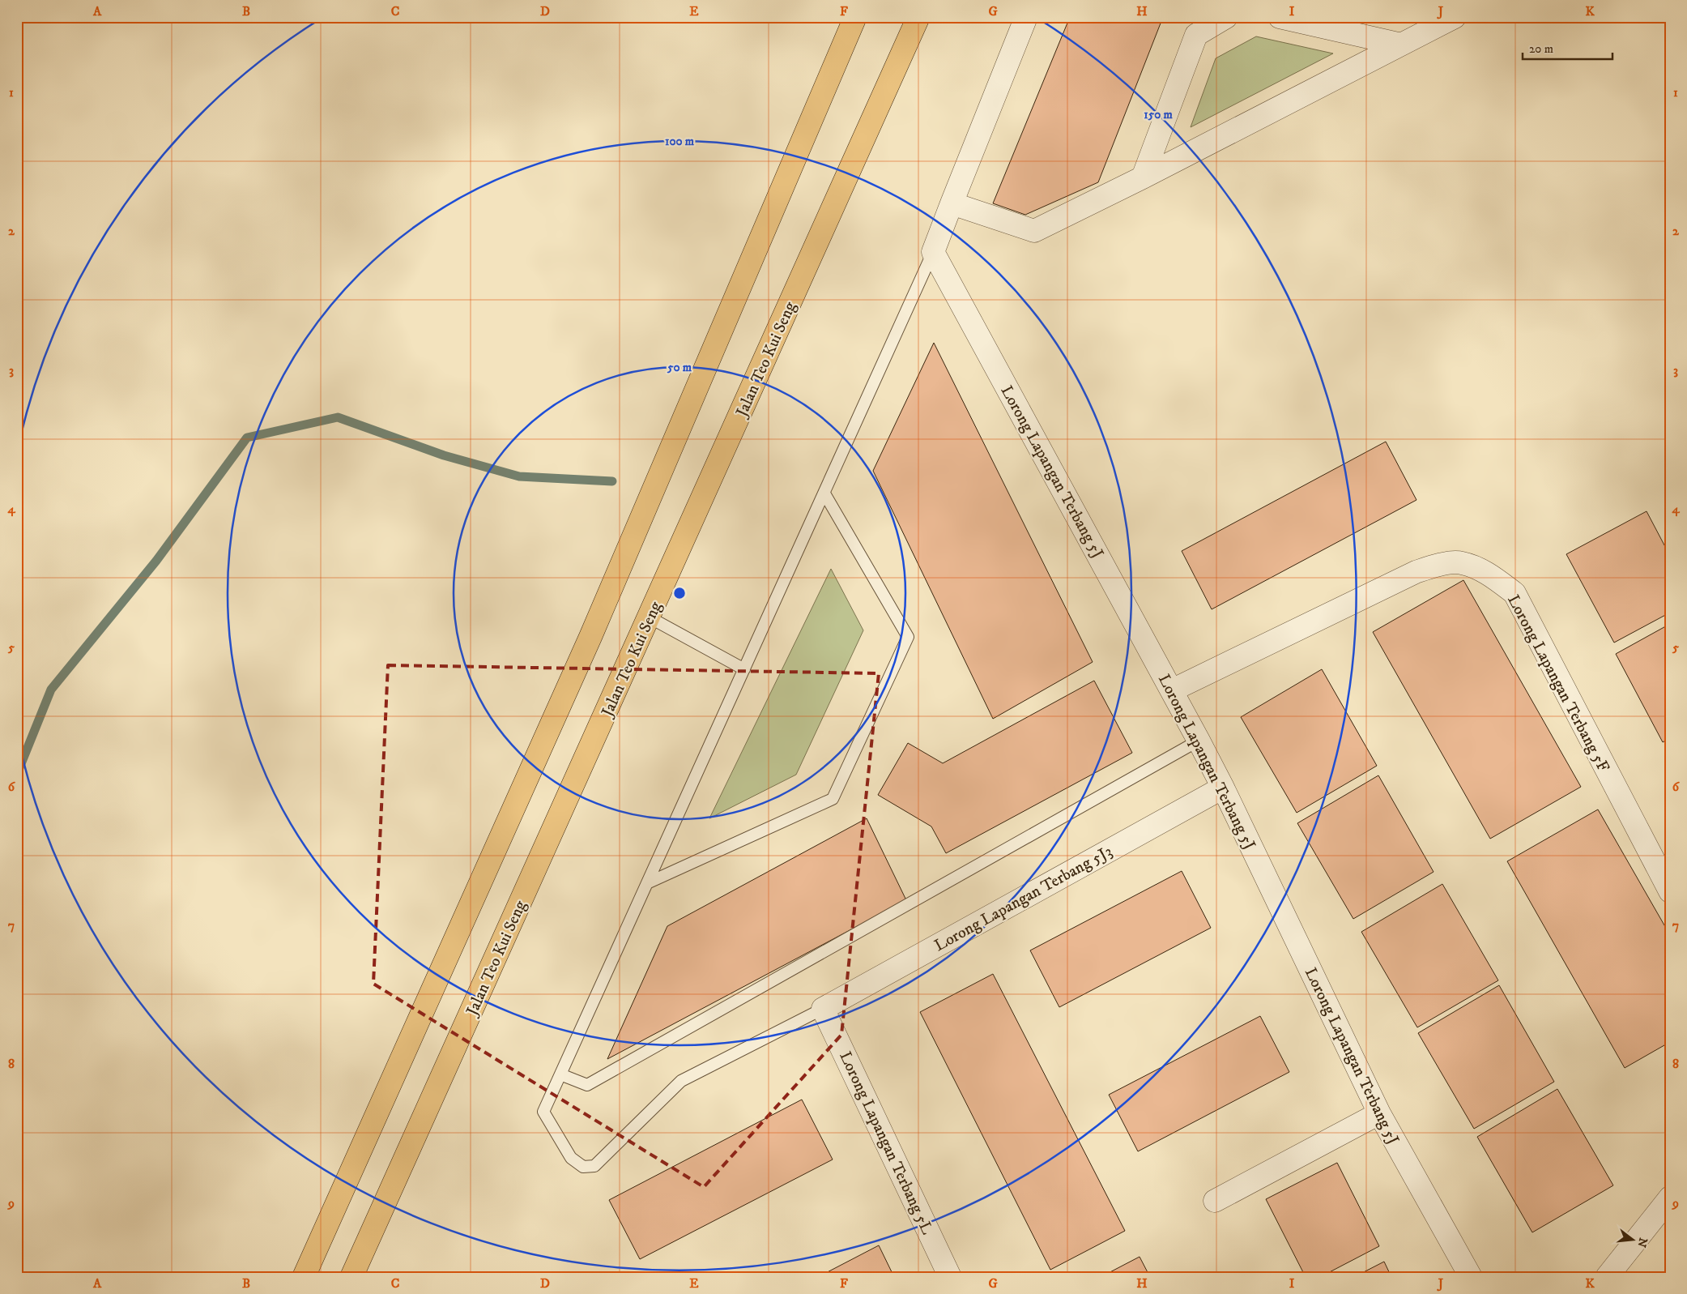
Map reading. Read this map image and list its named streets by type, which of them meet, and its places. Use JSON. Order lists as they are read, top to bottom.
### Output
{
  "streets": {
    "highway": ["Jalan Teo Kui Seng"],
    "street": [
      "Lorong Lapangan Terbang 5J",
      "Lorong Lapangan Terbang 5F",
      "Lorong Lapangan Terbang 5J3",
      "Lorong Lapangan Terbang 5L"
    ]
  },
  "crossings": [
    ["Lorong Lapangan Terbang 5J", "Lorong Lapangan Terbang 5F"],
    ["Lorong Lapangan Terbang 5J", "Lorong Lapangan Terbang 5J3"],
    ["Lorong Lapangan Terbang 5J3", "Lorong Lapangan Terbang 5L"]
  ],
  "scale_bar": "20 m",
  "north": "right",
  "grid": {
    "columns": [
      "A",
      "B",
      "C",
      "D",
      "E",
      "F",
      "G",
      "H",
      "I",
      "J",
      "K"
    ],
    "rows": [
      "1",
      "2",
      "3",
      "4",
      "5",
      "6",
      "7",
      "8",
      "9"
    ]
  },
  "rings": ["150 m", "100 m", "50 m"]
}
